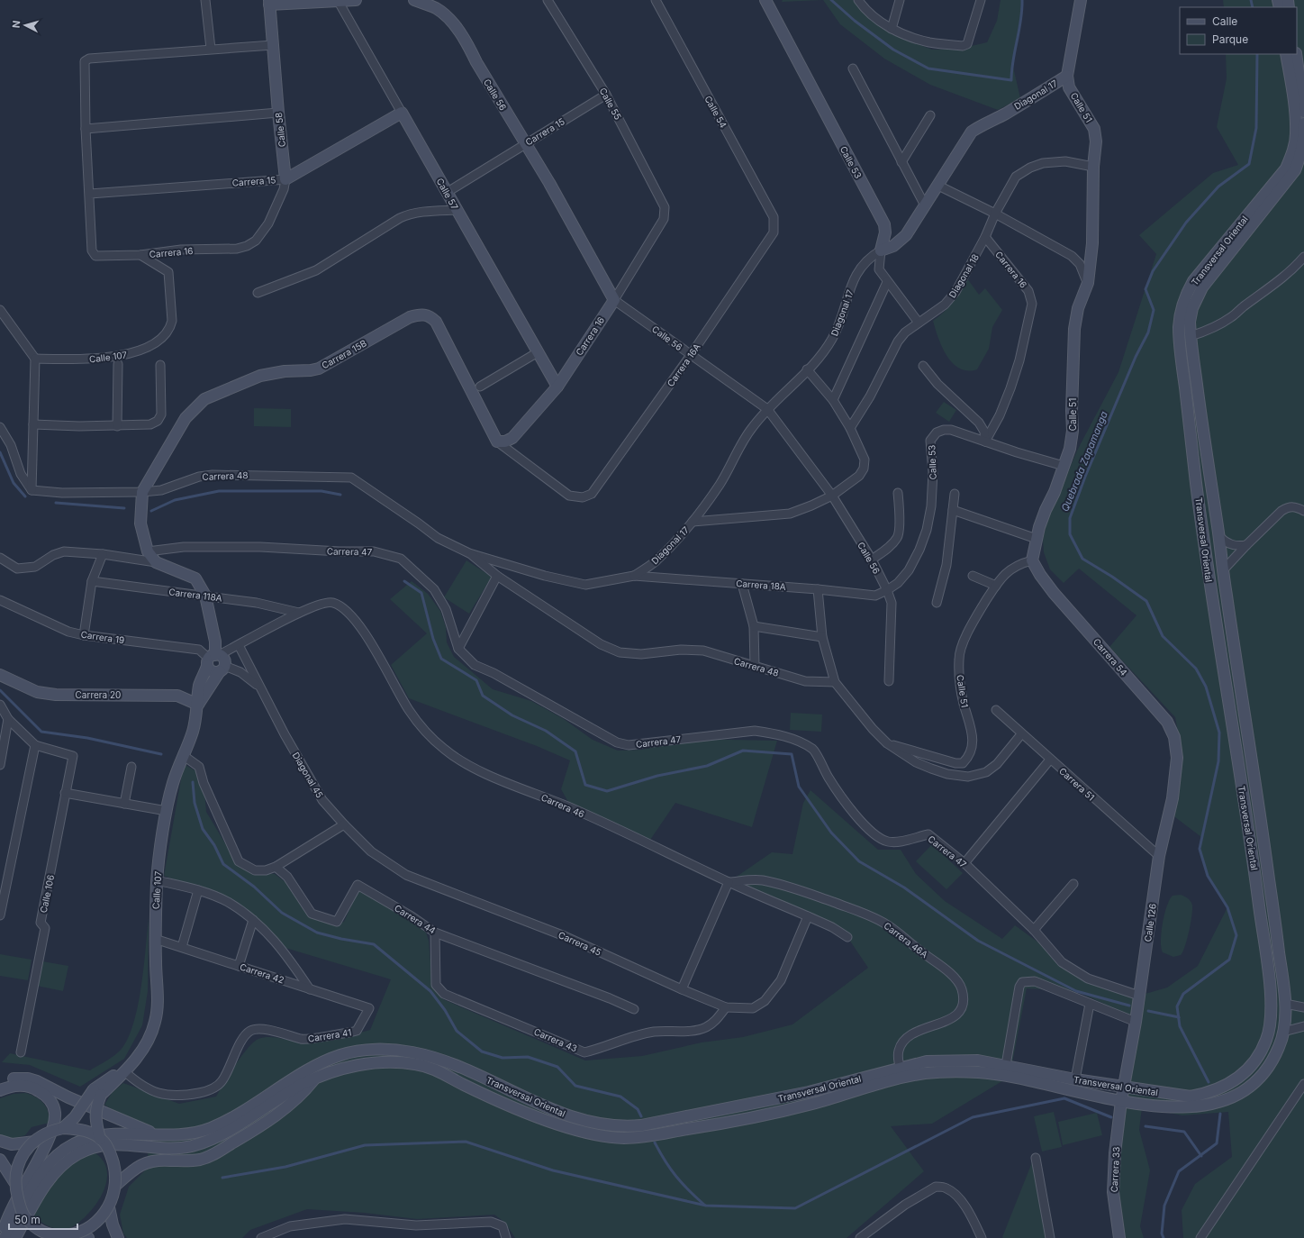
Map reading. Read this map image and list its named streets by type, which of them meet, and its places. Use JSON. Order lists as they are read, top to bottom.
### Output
{
  "streets": {
    "main road": [
      "Calle 56",
      "Diagonal 17",
      "Calle 51",
      "Calle 58",
      "Carrera 15",
      "Calle 53",
      "Calle 57",
      "Transversal Oriental",
      "Carrera 16",
      "Carrera 15B",
      "Calle 107",
      "Carrera 54",
      "Carrera 20",
      "Calle 126",
      "Carrera 33"
    ],
    "street": [
      "Calle 55",
      "Calle 54",
      "Diagonal 18",
      "Carrera 16A",
      "Carrera 48",
      "Carrera 47",
      "Carrera 18A",
      "Carrera 118A",
      "Carrera 19",
      "Diagonal 45",
      "Carrera 51",
      "Carrera 46",
      "Calle 106",
      "Carrera 44",
      "Carrera 46A",
      "Carrera 45",
      "Carrera 42",
      "Carrera 41",
      "Carrera 43"
    ]
  },
  "crossings": [
    ["Calle 56", "Diagonal 17"],
    ["Calle 56", "Carrera 15"],
    ["Calle 56", "Calle 53"],
    ["Calle 56", "Carrera 16"],
    ["Calle 56", "Carrera 16A"],
    ["Calle 56", "Carrera 18A"],
    ["Diagonal 17", "Calle 51"],
    ["Diagonal 17", "Calle 53"],
    ["Diagonal 17", "Carrera 48"],
    ["Diagonal 17", "Carrera 18A"],
    ["Calle 55", "Carrera 15"],
    ["Calle 55", "Carrera 16"],
    ["Calle 51", "Calle 53"],
    ["Calle 51", "Diagonal 18"],
    ["Calle 51", "Carrera 54"],
    ["Calle 54", "Carrera 16A"],
    ["Calle 58", "Carrera 15"],
    ["Calle 58", "Carrera 16"],
    ["Carrera 15", "Calle 57"],
    ["Carrera 15", "Carrera 16"],
    ["Calle 53", "Carrera 16"],
    ["Calle 53", "Diagonal 18"],
    ["Calle 53", "Carrera 18A"],
    ["Calle 57", "Carrera 16"],
    ["Transversal Oriental", "Calle 126"],
    ["Transversal Oriental", "Carrera 46A"],
    ["Transversal Oriental", "Carrera 33"],
    ["Carrera 16", "Diagonal 18"],
    ["Carrera 16", "Carrera 15B"],
    ["Carrera 16", "Calle 107"],
    ["Carrera 16", "Carrera 16A"],
    ["Carrera 15B", "Carrera 16A"],
    ["Carrera 15B", "Carrera 48"],
    ["Calle 107", "Carrera 118A"],
    ["Calle 107", "Carrera 19"],
    ["Calle 107", "Carrera 20"],
    ["Calle 107", "Diagonal 45"],
    ["Calle 107", "Carrera 42"],
    ["Calle 107", "Carrera 41"],
    ["Carrera 48", "Carrera 18A"],
    ["Carrera 47", "Calle 126"],
    ["Carrera 118A", "Carrera 46"],
    ["Carrera 54", "Calle 126"],
    ["Diagonal 45", "Carrera 45"],
    ["Carrera 51", "Calle 126"],
    ["Carrera 46", "Carrera 46A"],
    ["Carrera 46", "Carrera 45"],
    ["Carrera 44", "Carrera 43"],
    ["Calle 126", "Carrera 33"],
    ["Carrera 45", "Carrera 43"],
    ["Carrera 42", "Carrera 41"]
  ],
  "water": ["Quebrada Zapamanga"],
  "legend": ["Calle", "Parque"],
  "scale_bar": "50 m",
  "north": "left"
}
